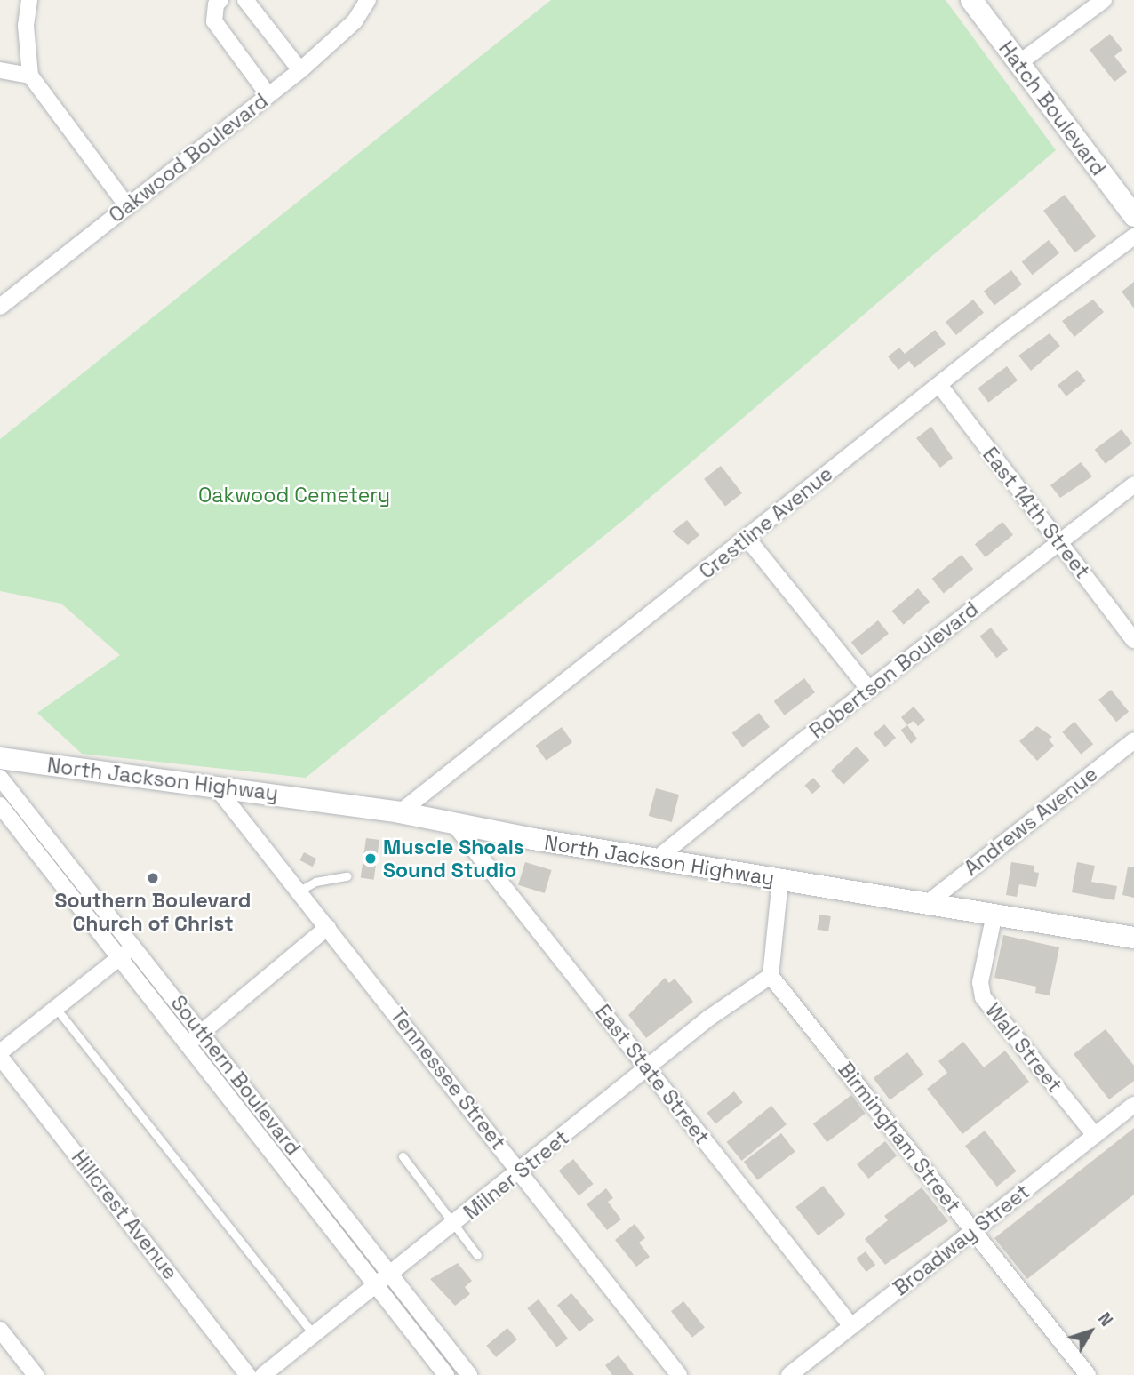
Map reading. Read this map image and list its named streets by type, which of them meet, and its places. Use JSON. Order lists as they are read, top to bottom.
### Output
{
  "streets": {
    "main road": ["Hatch Boulevard", "North Jackson Highway"],
    "street": [
      "Oakwood Boulevard",
      "East 14th Street",
      "Crestline Avenue",
      "Robertson Boulevard",
      "Andrews Avenue",
      "Wall Street",
      "East State Street",
      "Southern Boulevard",
      "Tennessee Street",
      "Birmingham Street",
      "Milner Street",
      "Hillcrest Avenue",
      "Broadway Street"
    ]
  },
  "crossings": [
    ["East 14th Street", "Crestline Avenue"],
    ["East 14th Street", "Robertson Boulevard"],
    ["Crestline Avenue", "North Jackson Highway"],
    ["Robertson Boulevard", "North Jackson Highway"],
    ["North Jackson Highway", "Andrews Avenue"],
    ["North Jackson Highway", "Wall Street"],
    ["North Jackson Highway", "East State Street"],
    ["North Jackson Highway", "Tennessee Street"],
    ["Wall Street", "Broadway Street"],
    ["East State Street", "Milner Street"],
    ["East State Street", "Broadway Street"],
    ["Southern Boulevard", "Milner Street"],
    ["Tennessee Street", "Milner Street"],
    ["Birmingham Street", "Milner Street"],
    ["Birmingham Street", "Broadway Street"]
  ],
  "parks": ["Oakwood Cemetery"],
  "places": ["Muscle Shoals Sound Studio", "Southern Boulevard Church of Christ"],
  "north": "top right"
}
